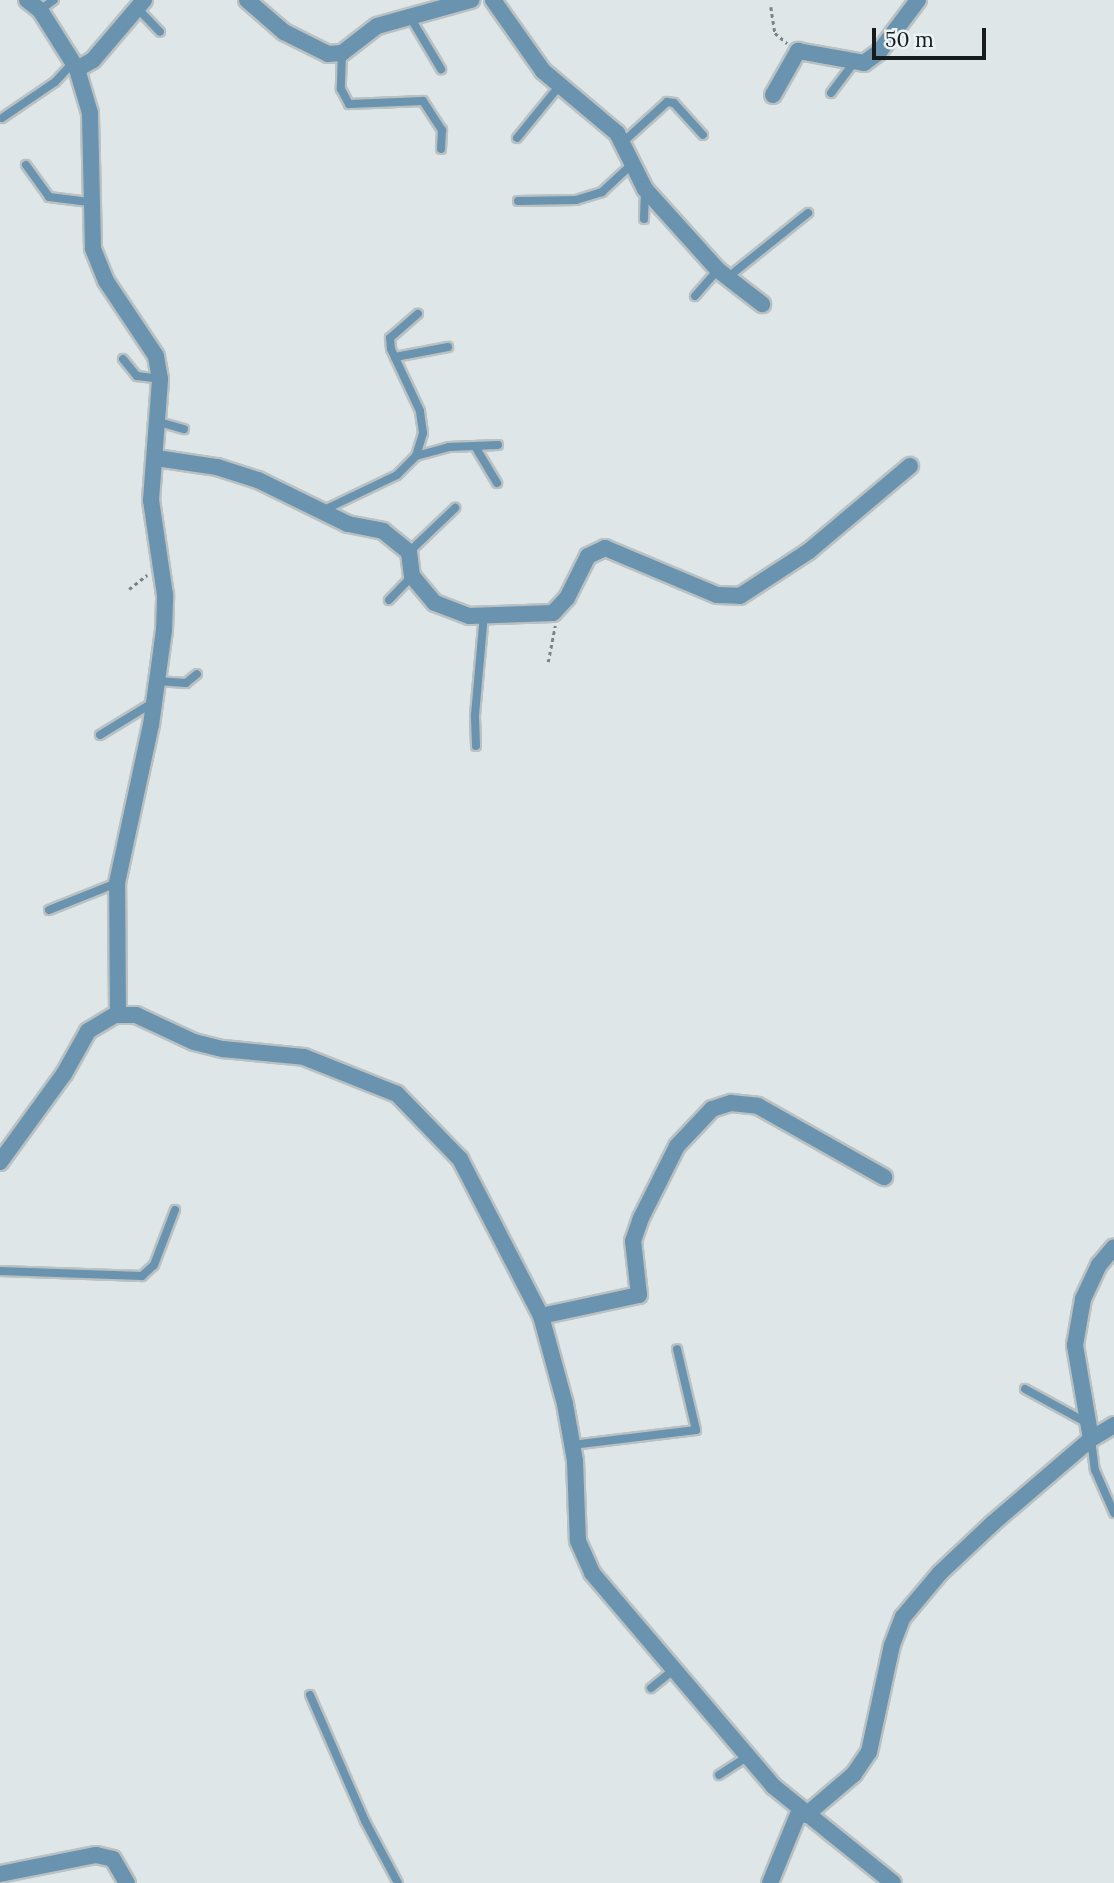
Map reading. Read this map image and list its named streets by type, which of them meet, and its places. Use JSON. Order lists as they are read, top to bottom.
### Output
{
  "scale_bar": "50 m"
}
